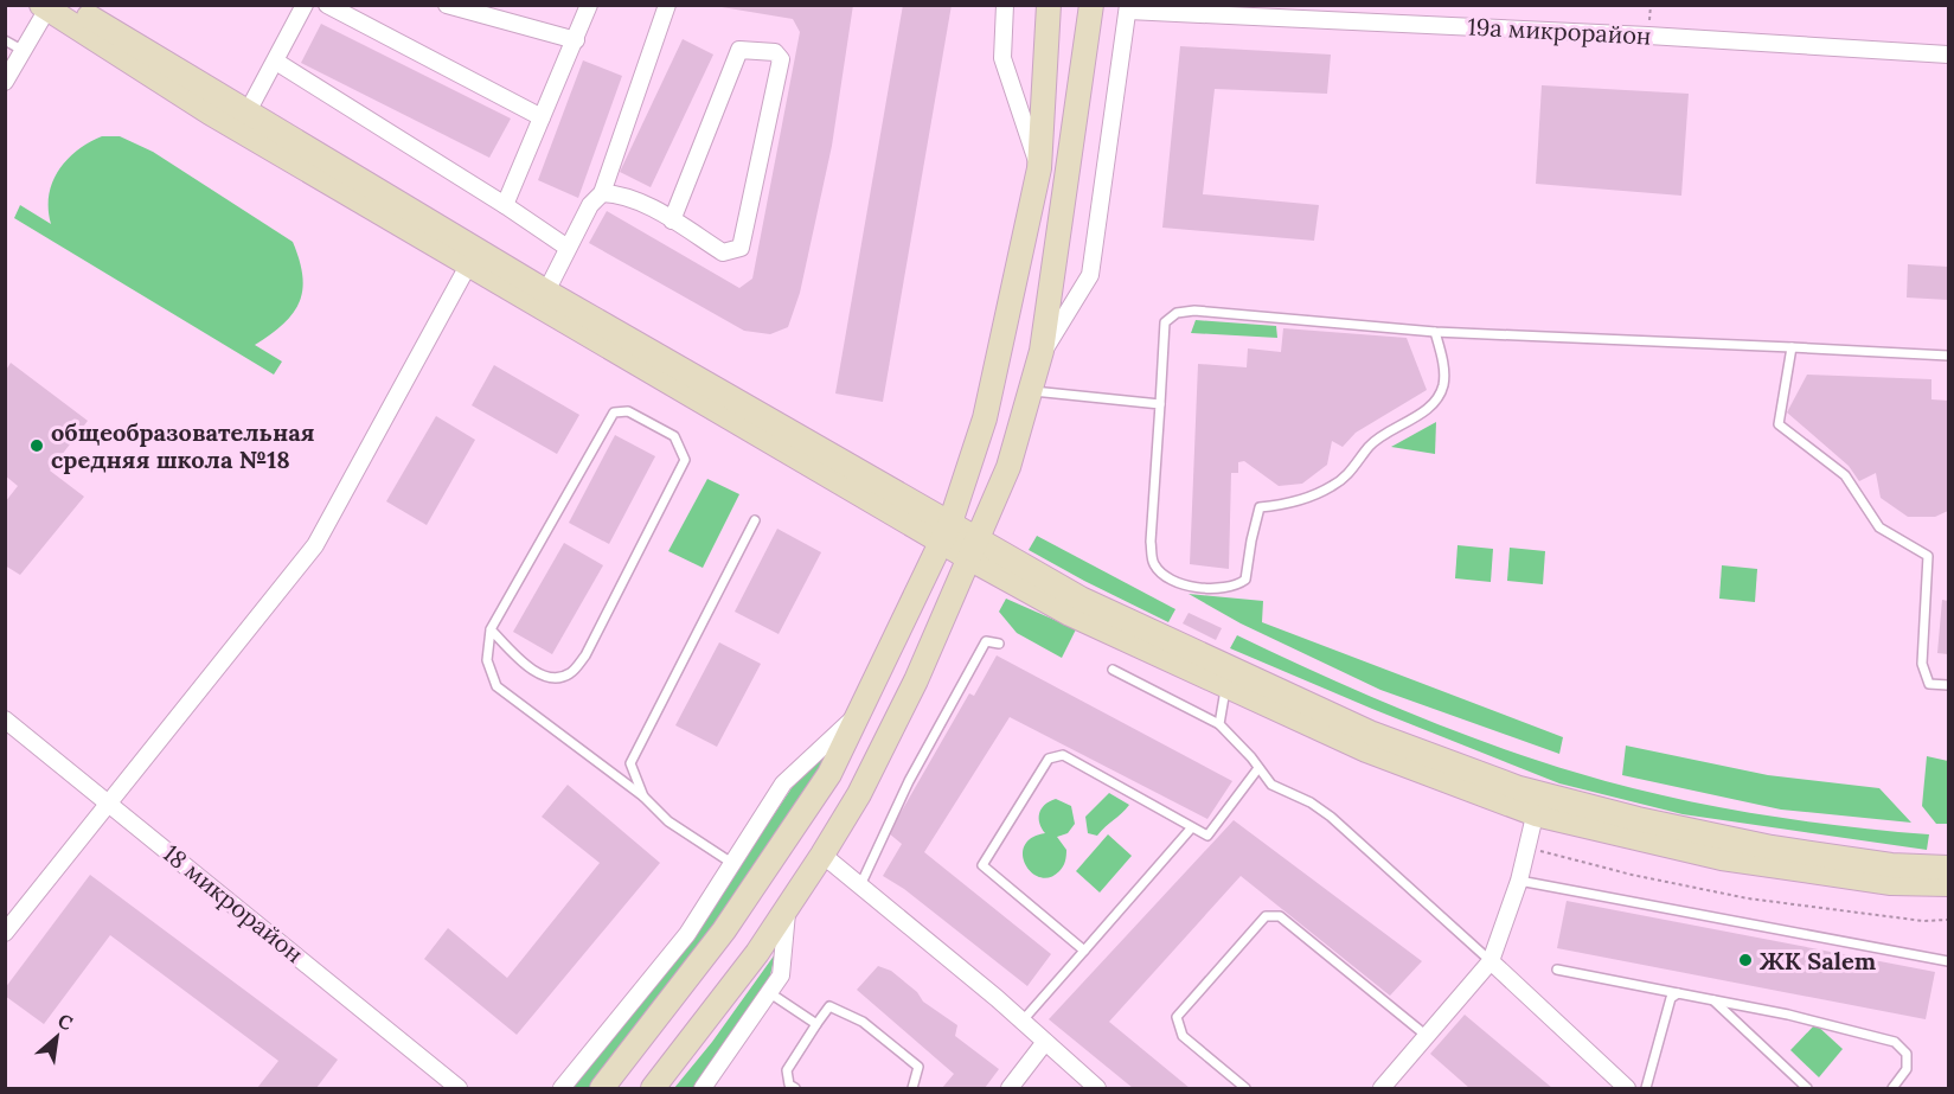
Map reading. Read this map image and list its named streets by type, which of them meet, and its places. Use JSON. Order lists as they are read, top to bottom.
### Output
{
  "streets": {
    "street": ["19а микрорайон", "18 микрорайон"]
  },
  "places": ["общеобразовательная средняя школа №18", "ЖК Salem"],
  "north": "top right"
}
